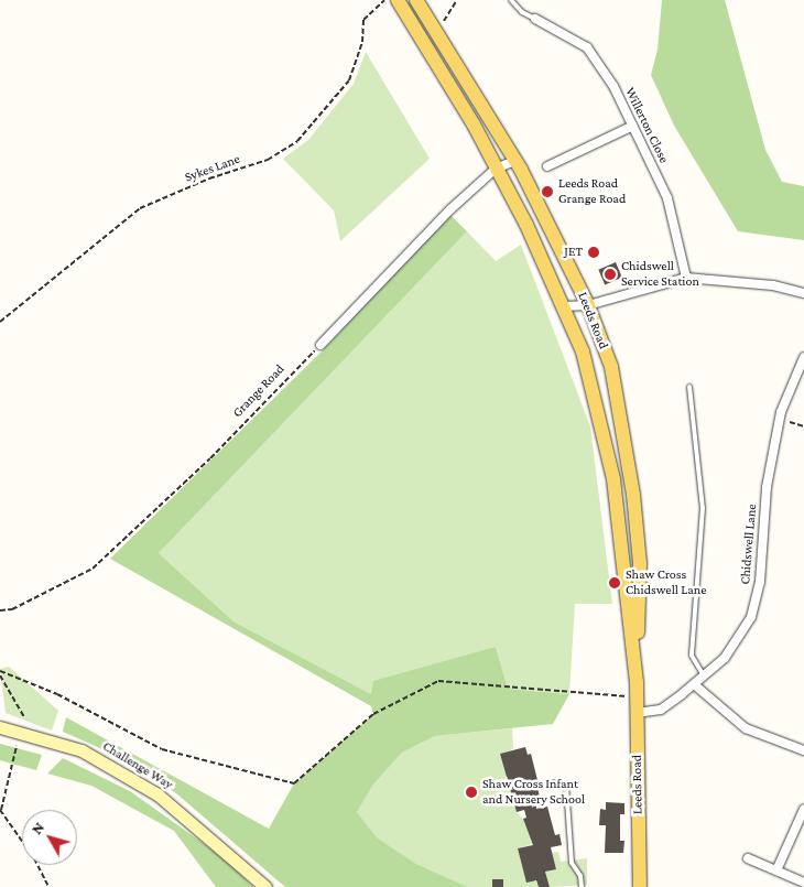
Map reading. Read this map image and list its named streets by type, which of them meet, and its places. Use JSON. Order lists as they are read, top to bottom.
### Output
{
  "streets": {
    "main road": ["Leeds Road", "Challenge Way"],
    "street": ["Willerton Close", "Chidswell Lane"],
    "path": ["Sykes Lane", "Grange Road"]
  },
  "crossings": [
    ["Leeds Road", "Chidswell Lane"]
  ],
  "places": [
    "Leeds Road Grange Road",
    "JET",
    "Chidswell Service Station",
    "Shaw Cross Chidswell Lane",
    "Shaw Cross Infant and Nursery School"
  ],
  "north": "top left"
}
